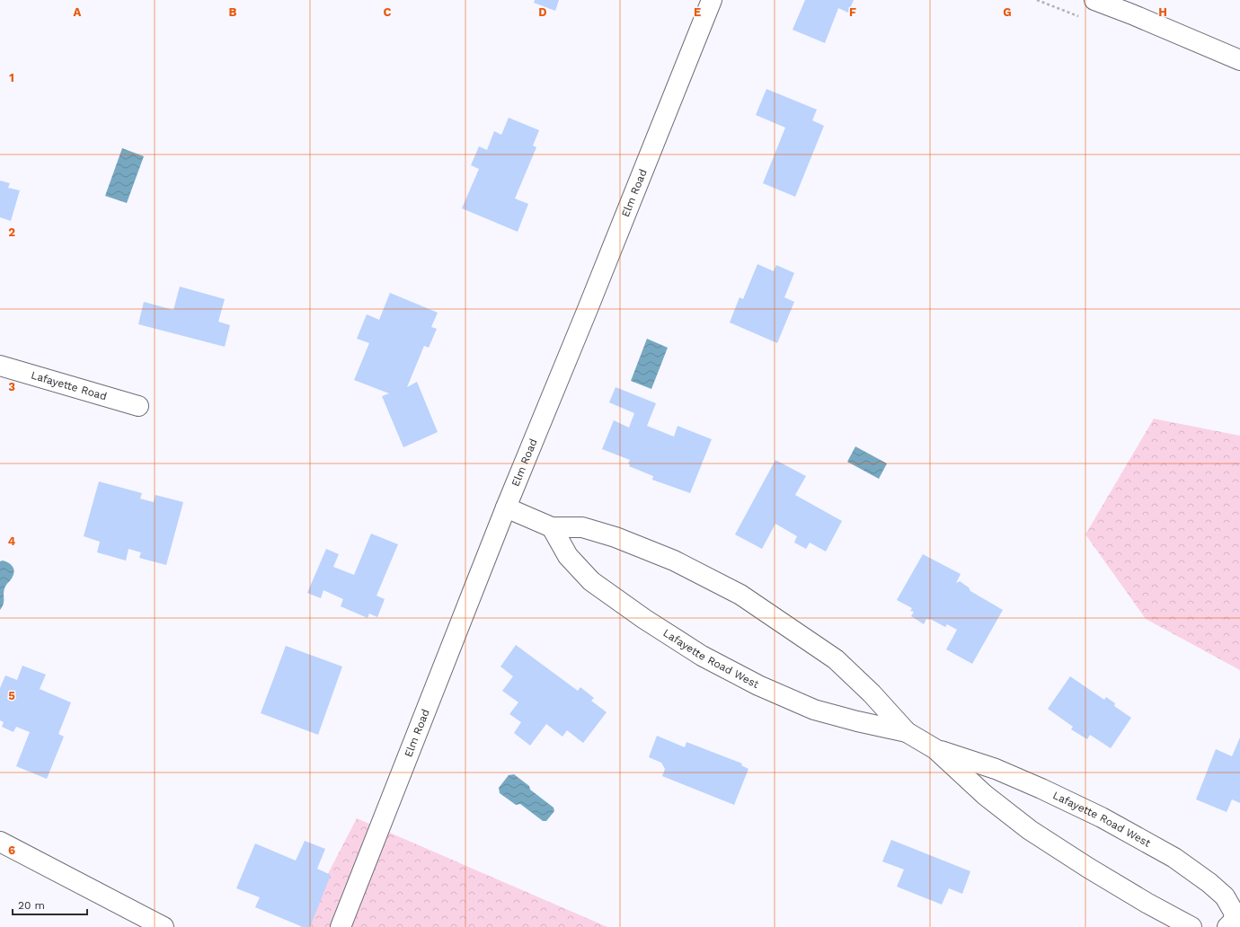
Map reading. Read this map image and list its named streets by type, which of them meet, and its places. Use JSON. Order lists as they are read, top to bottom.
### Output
{
  "streets": {
    "street": ["Elm Road", "Lafayette Road", "Lafayette Road West"]
  },
  "crossings": [
    ["Elm Road", "Lafayette Road West"]
  ],
  "scale_bar": "20 m",
  "grid": {
    "columns": [
      "A",
      "B",
      "C",
      "D",
      "E",
      "F",
      "G",
      "H"
    ],
    "rows": [
      "1",
      "2",
      "3",
      "4",
      "5",
      "6"
    ]
  }
}
